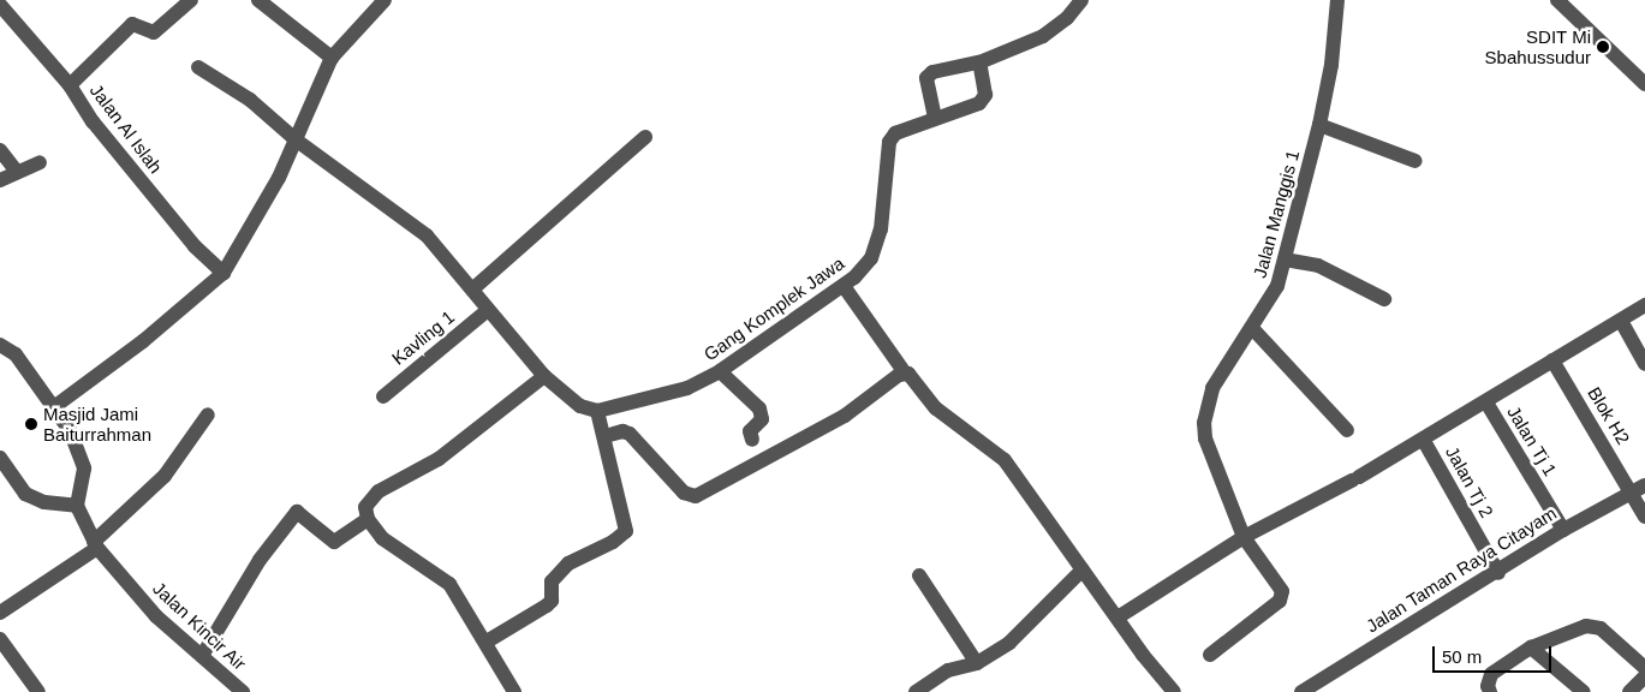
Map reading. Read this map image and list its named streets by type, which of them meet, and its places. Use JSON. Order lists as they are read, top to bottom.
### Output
{
  "streets": {
    "street": [
      "Jalan Al Islah",
      "Jalan Manggis 1",
      "Gang Komplek Jawa",
      "Kavling 1",
      "Blok H2",
      "Jalan Tj 1",
      "Jalan Tj 2",
      "Jalan Taman Raya Citayam",
      "Jalan Kincir Air"
    ]
  },
  "crossings": [
    ["Blok H2", "Jalan Taman Raya Citayam"],
    ["Jalan Tj 1", "Jalan Taman Raya Citayam"],
    ["Jalan Tj 2", "Jalan Taman Raya Citayam"]
  ],
  "places": ["SDIT Mi Sbahussudur", "Masjid Jami Baiturrahman"],
  "scale_bar": "50 m"
}
